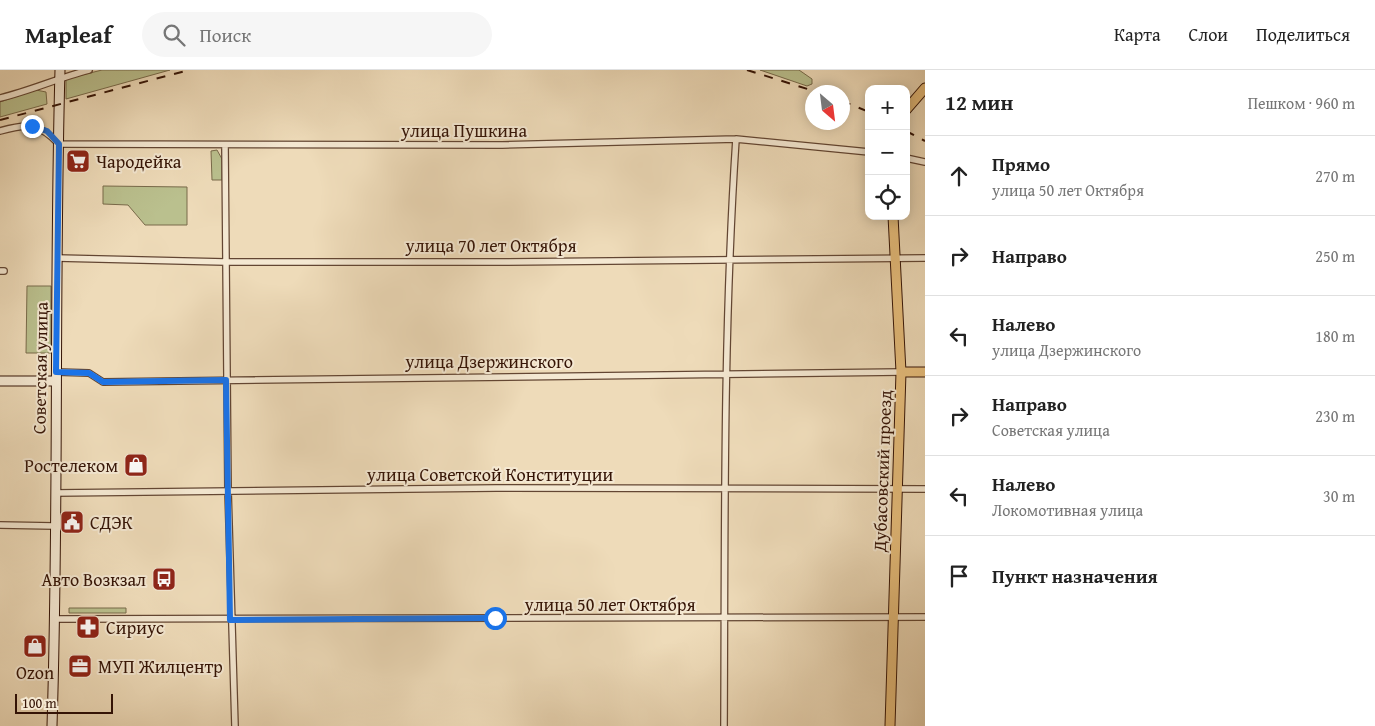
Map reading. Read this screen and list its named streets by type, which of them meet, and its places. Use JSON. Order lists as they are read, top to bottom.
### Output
{
  "streets": {
    "main road": ["улица Дзержинского", "Советская улица", "Дубасовский проезд"],
    "street": [
      "улица Пушкина",
      "улица 70 лет Октября",
      "улица Советской Конституции",
      "улица 50 лет Октября"
    ]
  },
  "crossings": [
    ["улица Пушкина", "Советская улица"],
    ["улица 70 лет Октября", "Советская улица"],
    ["улица 70 лет Октября", "Дубасовский проезд"],
    ["улица Дзержинского", "Советская улица"],
    ["улица Дзержинского", "Дубасовский проезд"],
    ["Советская улица", "улица Советской Конституции"],
    ["Советская улица", "улица 50 лет Октября"],
    ["Дубасовский проезд", "улица Советской Конституции"],
    ["Дубасовский проезд", "улица 50 лет Октября"]
  ],
  "places": {
    "supermarket": ["Чародейка"],
    "shop": ["Ростелеком", "Ozon"],
    "public building": ["СДЭК"],
    "bus stop": ["Авто Возкзал"],
    "pharmacy": ["Сириус"],
    "office": ["МУП Жилцентр"]
  },
  "scale_bar": "100 m",
  "north": "bottom right",
  "page": {
    "header": "Mapleaf",
    "search": "Поиск",
    "nav": ["Карта", "Слои", "Поделиться"],
    "heading": ["12 мин", "Пешком · 960 m"],
    "map_buttons": ["+", "−"],
    "list": [
      ["Прямо", "улица 50 лет Октября", "270 m"],
      ["Направо", "250 m"],
      ["Налево", "улица Дзержинского", "180 m"],
      ["Направо", "Советская улица", "230 m"],
      ["Налево", "Локомотивная улица", "30 m"],
      "Пункт назначения"
    ],
    "scale": "100 m"
  }
}
